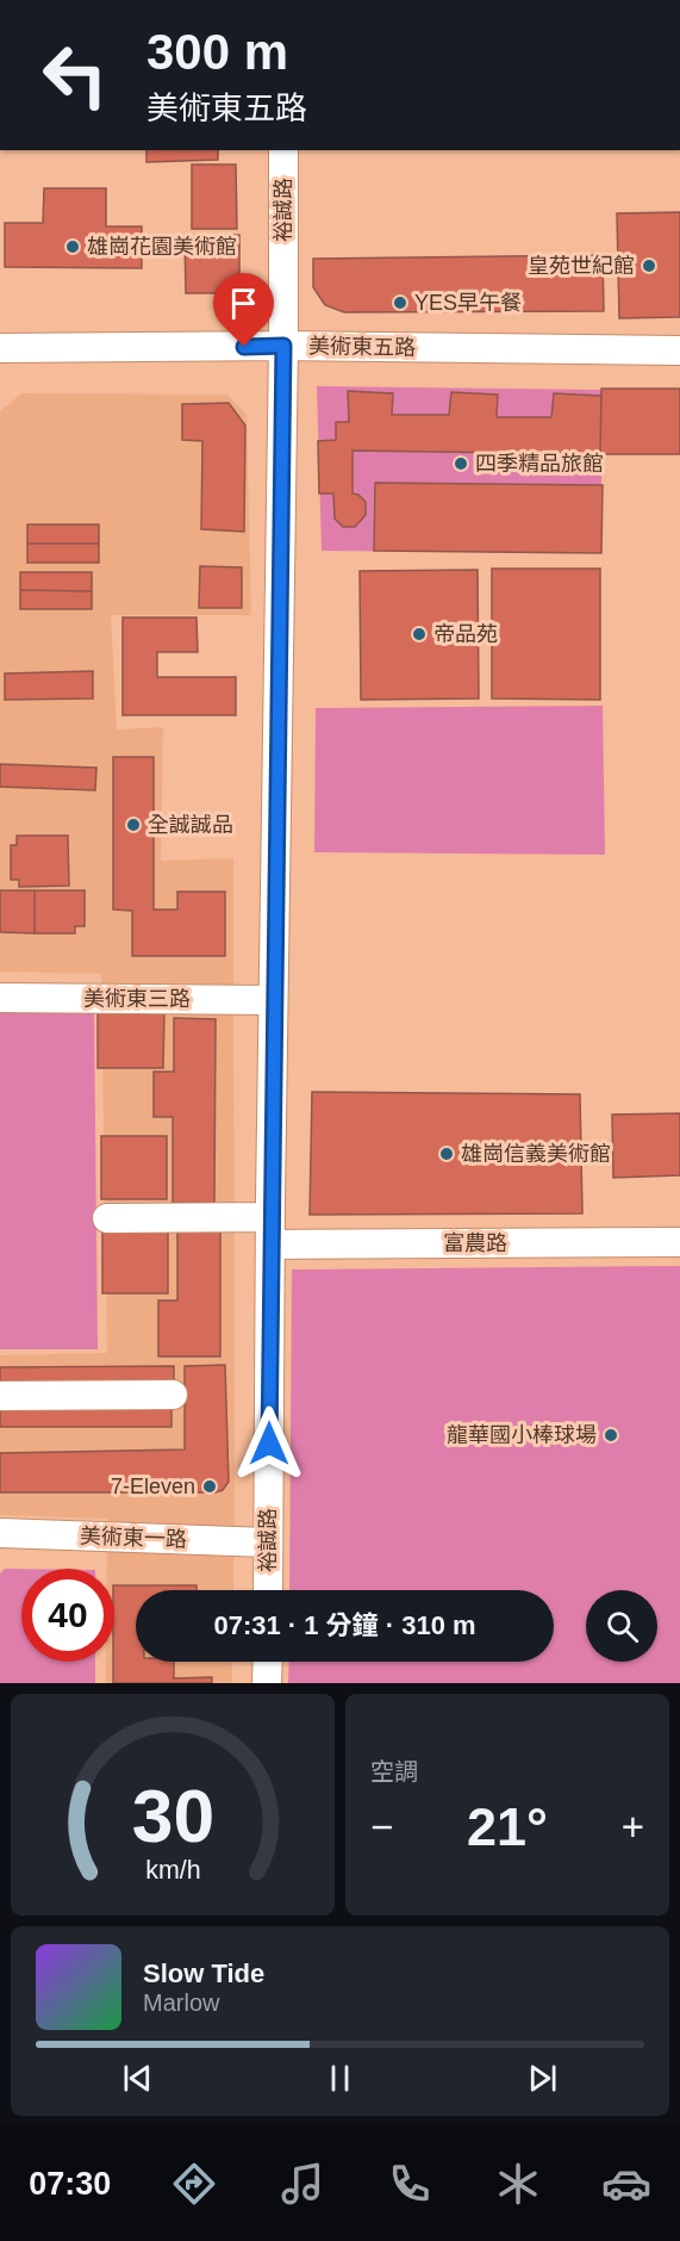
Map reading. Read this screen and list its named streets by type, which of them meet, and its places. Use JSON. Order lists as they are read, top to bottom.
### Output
{
  "streets": {
    "street": [
      "裕誠路",
      "美術東五路",
      "美術東三路",
      "富農路",
      "美術東一路"
    ]
  },
  "crossings": [
    ["裕誠路", "美術東五路"],
    ["裕誠路", "美術東三路"],
    ["裕誠路", "富農路"],
    ["裕誠路", "美術東一路"]
  ],
  "places": [
    "雄崗花園美術館",
    "皇苑世紀館",
    "YES早午餐",
    "四季精品旅館",
    "帝品苑",
    "全誠誠品",
    "雄崗信義美術館",
    "龍華國小棒球場",
    "7-Eleven"
  ],
  "page": {
    "turn": ["300 m", "美術東五路"],
    "limit": "40",
    "trip": "07:31 · 1 分鐘 · 310 m",
    "tile": "空調",
    "heat": ["−", "21°", "+"],
    "song": ["Slow Tide", "Marlow"],
    "tabs": "07:30",
    "gauge": ["30", "km/h"]
  }
}
